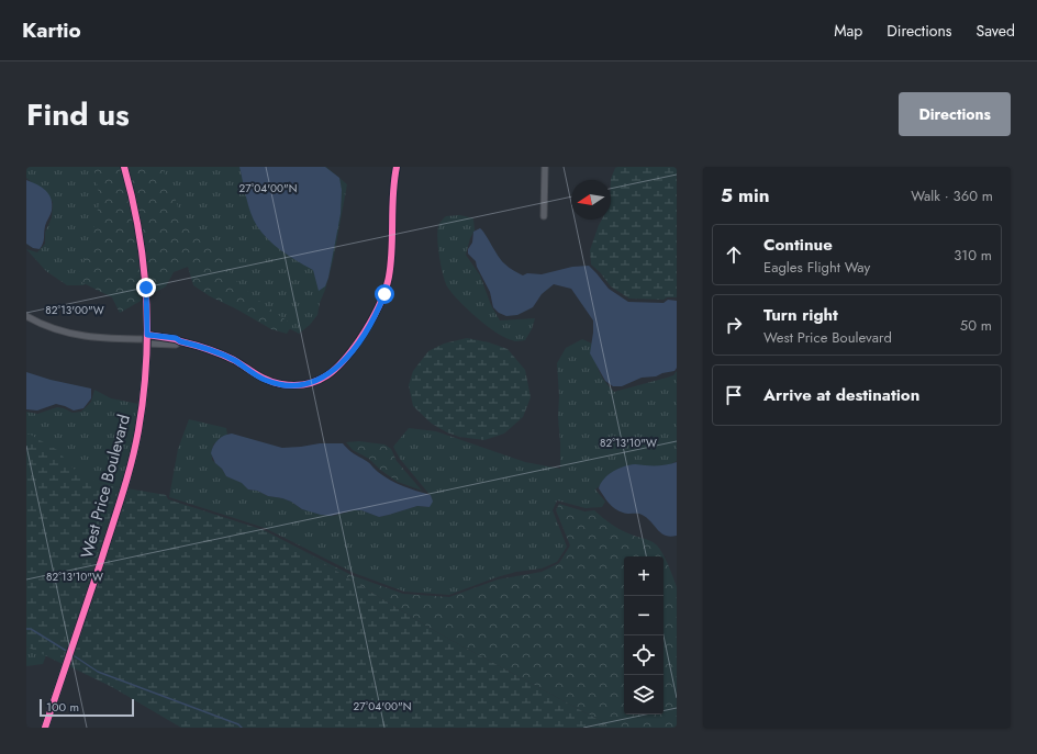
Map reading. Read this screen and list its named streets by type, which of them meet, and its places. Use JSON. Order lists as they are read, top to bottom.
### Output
{
  "streets": {
    "street": ["West Price Boulevard"]
  },
  "scale_bar": "100 m",
  "north": "left",
  "page": {
    "header": "Kartio",
    "nav": ["Map", "Directions", "Saved"],
    "title": "Find us",
    "buttons": "Directions",
    "heading": ["5 min", "Walk · 360 m"],
    "list": [
      ["Continue", "Eagles Flight Way", "310 m"],
      ["Turn right", "West Price Boulevard", "50 m"],
      "Arrive at destination"
    ],
    "map_buttons": ["+", "−"],
    "scale": "100 m"
  },
  "coordinates": ["27°04'00\"N", "82°13'00\"W", "82°13'10\"W"]
}
